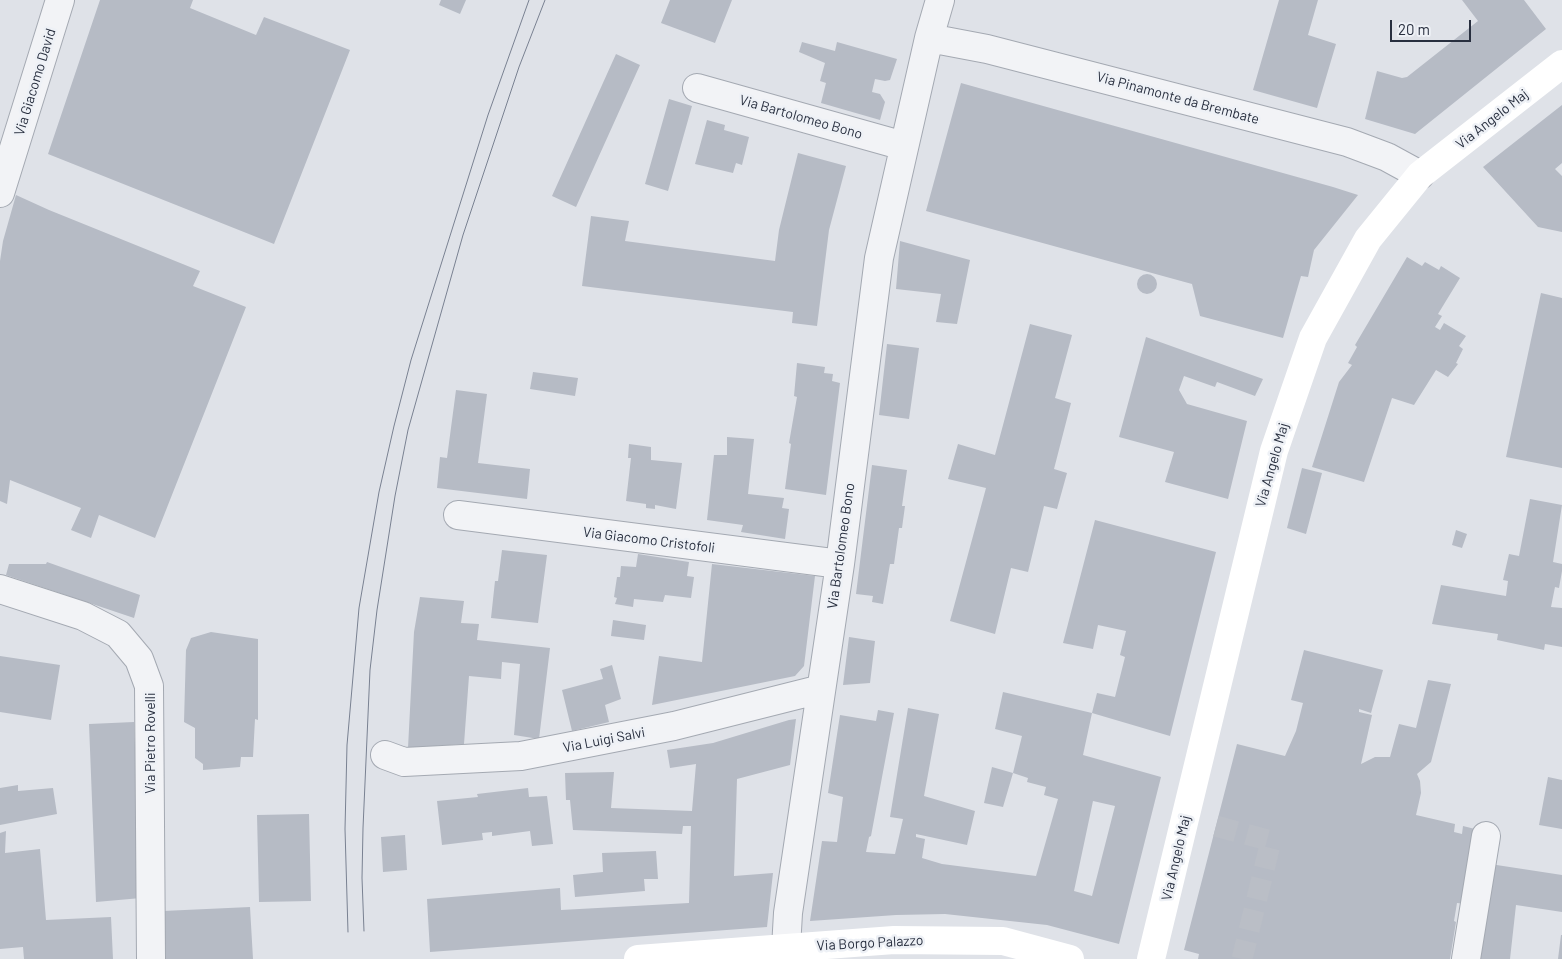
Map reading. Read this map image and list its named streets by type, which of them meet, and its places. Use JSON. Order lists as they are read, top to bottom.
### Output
{
  "streets": {
    "main road": ["Via Angelo Maj", "Via Borgo Palazzo"],
    "street": [
      "Via Giacomo David",
      "Via Pinamonte da Brembate",
      "Via Bartolomeo Bono",
      "Via Giacomo Cristofoli",
      "Via Luigi Salvi",
      "Via Pietro Rovelli"
    ]
  },
  "crossings": [
    ["Via Pinamonte da Brembate", "Via Bartolomeo Bono"],
    ["Via Pinamonte da Brembate", "Via Angelo Maj"],
    ["Via Bartolomeo Bono", "Via Giacomo Cristofoli"],
    ["Via Bartolomeo Bono", "Via Luigi Salvi"],
    ["Via Bartolomeo Bono", "Via Borgo Palazzo"]
  ],
  "scale_bar": "20 m"
}
